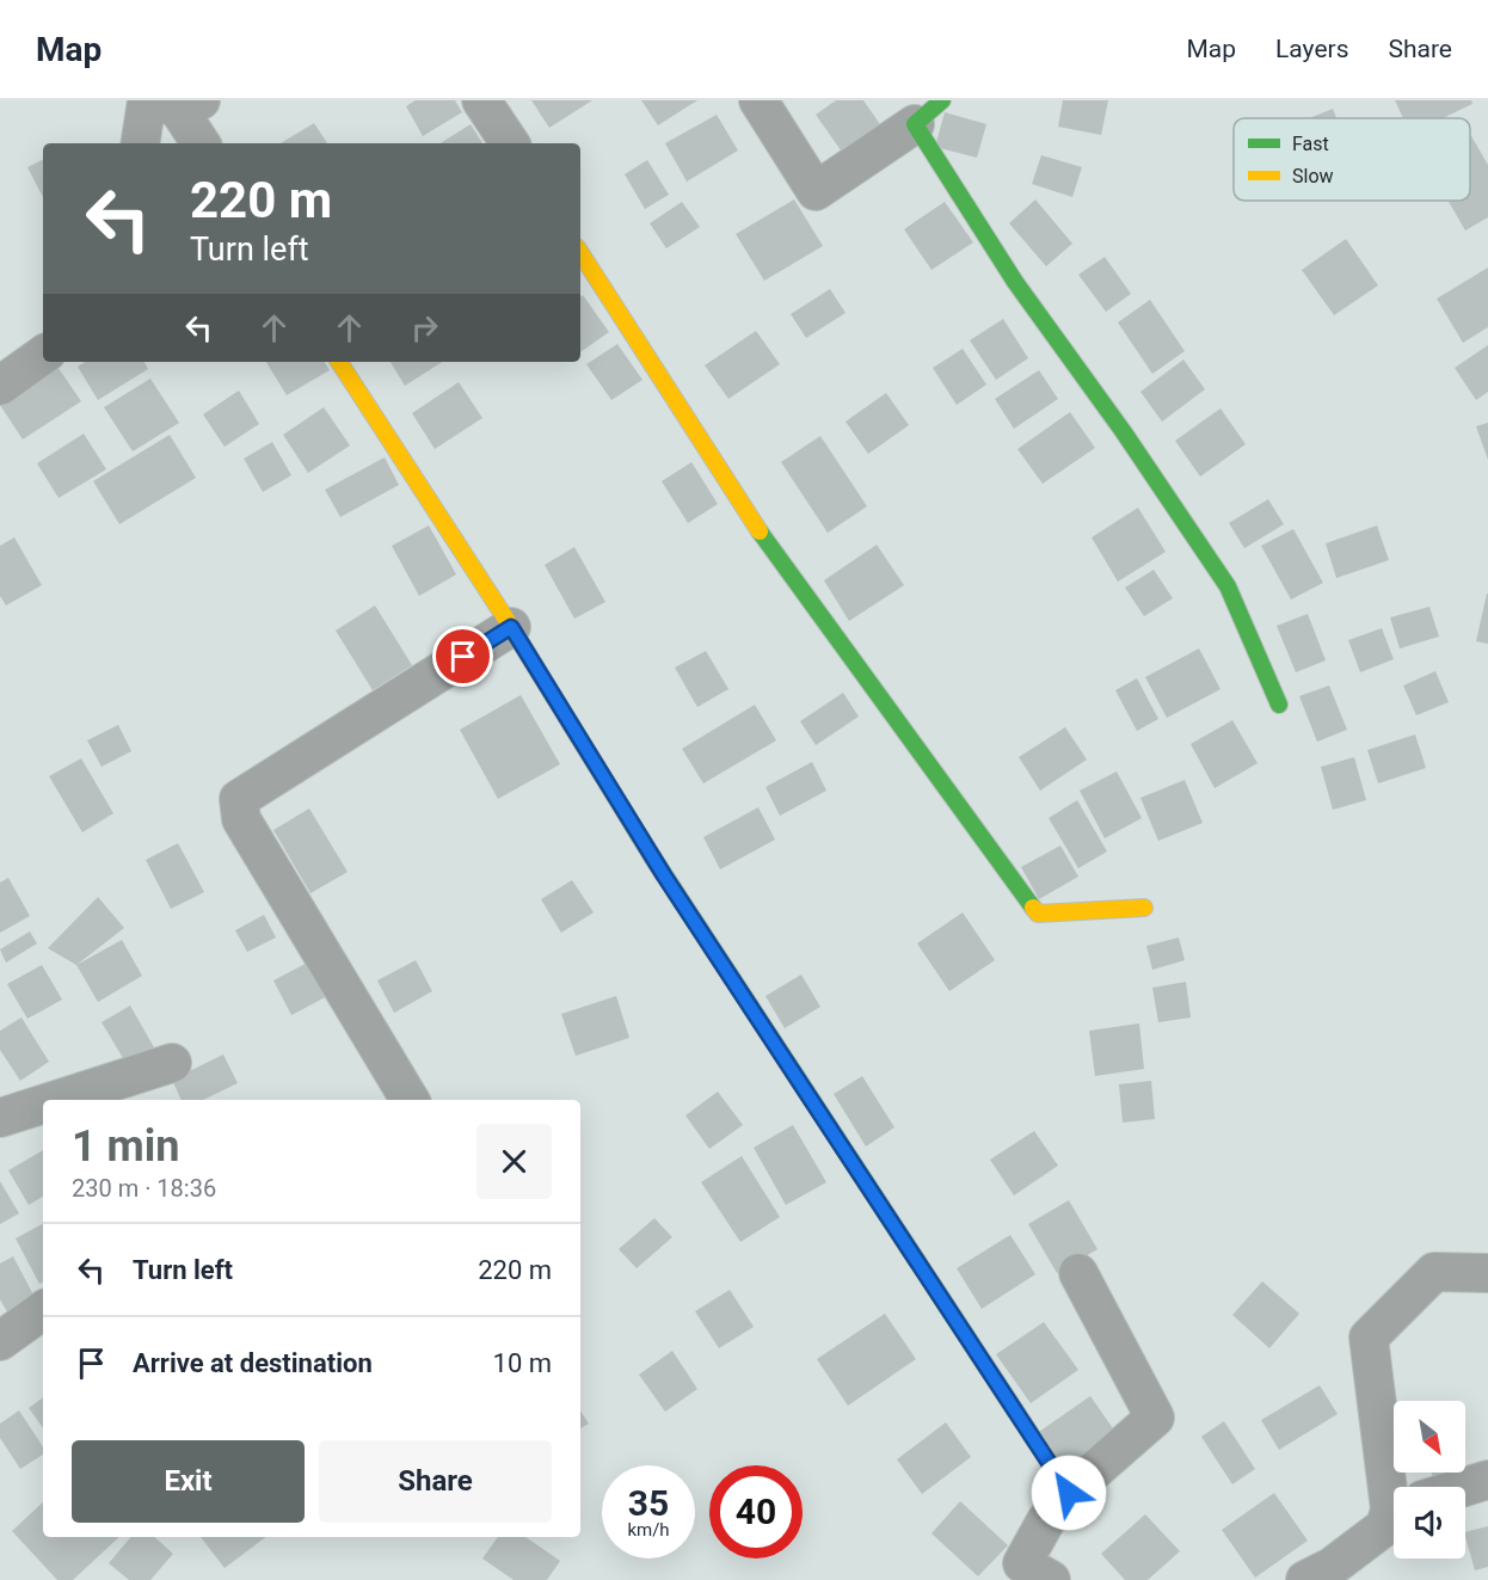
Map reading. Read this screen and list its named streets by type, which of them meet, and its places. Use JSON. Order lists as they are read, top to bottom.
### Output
{
  "legend": ["Fast", "Slow"],
  "north": "bottom right",
  "page": {
    "header": "Map",
    "nav": ["Map", "Layers", "Share"],
    "turn": ["220 m", "Turn left"],
    "heading": ["1 min", "230 m · 18:36"],
    "list": [
      {
        "name": "Turn left",
        "value": "220 m"
      },
      {
        "name": "Arrive at destination",
        "value": "10 m"
      }
    ],
    "buttons": ["Exit", "Share"],
    "speed": "35 km/h",
    "limit": "40"
  }
}
